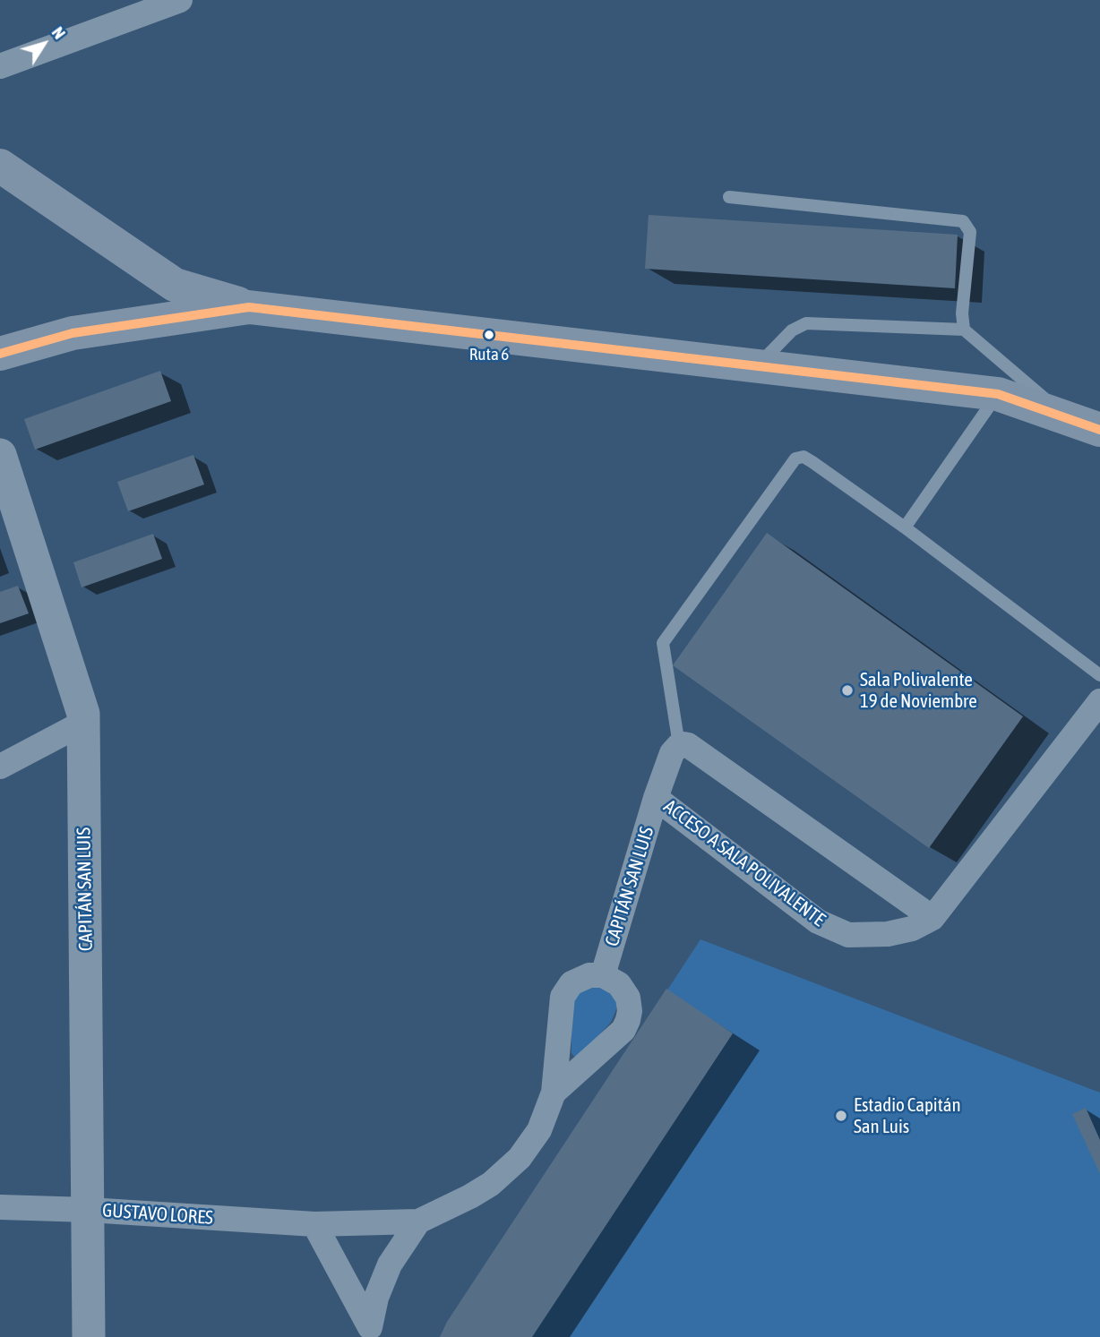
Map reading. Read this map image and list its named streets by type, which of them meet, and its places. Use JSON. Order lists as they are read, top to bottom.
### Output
{
  "streets": {
    "street": ["ACCESO A SALA POLIVALENTE", "CAPITÁN SAN LUIS", "GUSTAVO LORES"]
  },
  "crossings": [
    ["ACCESO A SALA POLIVALENTE", "CAPITÁN SAN LUIS"],
    ["CAPITÁN SAN LUIS", "GUSTAVO LORES"]
  ],
  "places": ["Ruta 6", "Sala Polivalente 19 de Noviembre", "Estadio Capitán San Luis"],
  "north": "top right"
}
